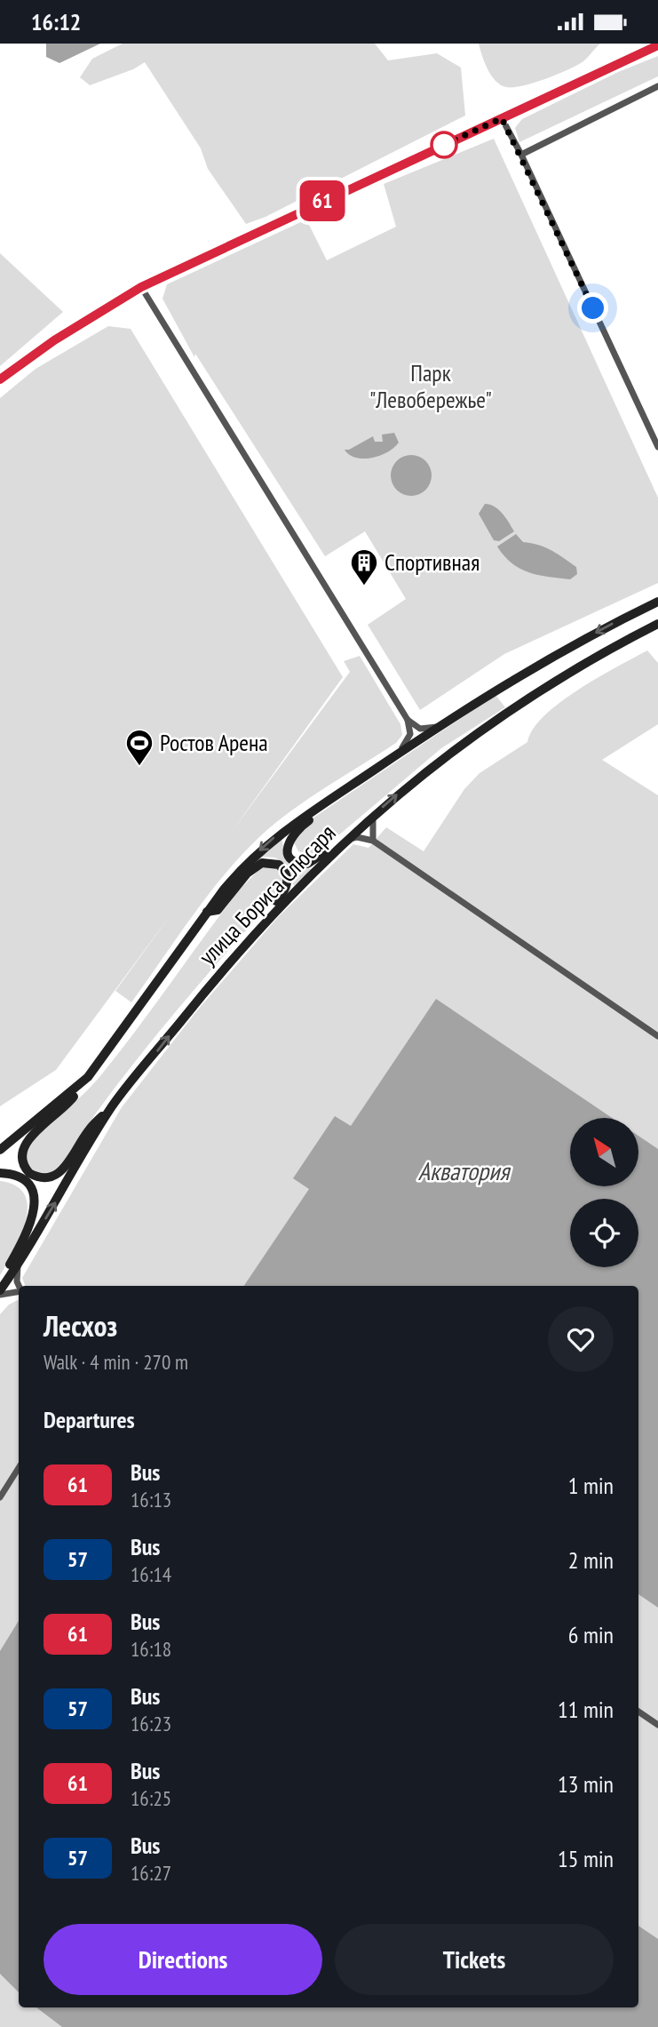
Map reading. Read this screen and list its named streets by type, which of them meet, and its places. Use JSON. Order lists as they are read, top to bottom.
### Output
{
  "streets": {
    "main road": ["улица Бориса Слюсаря"]
  },
  "water": ["Акватория"],
  "parks": ["Парк \"Левобережье\""],
  "places": {
    "building": ["Спортивная"],
    "sports": ["Ростов Арена"]
  },
  "lines": ["bus line 61"],
  "north": "top left",
  "page": {
    "status": "16:12",
    "on_map": "61",
    "heading": [
      ["Лесхоз", "Walk · 4 min · 270 m"],
      "Departures"
    ],
    "list": [
      {
        "mark": "61",
        "name": "Bus",
        "note": "16:13",
        "value": "1 min"
      },
      {
        "mark": "57",
        "name": "Bus",
        "note": "16:14",
        "value": "2 min"
      },
      {
        "mark": "61",
        "name": "Bus",
        "note": "16:18",
        "value": "6 min"
      },
      {
        "mark": "57",
        "name": "Bus",
        "note": "16:23",
        "value": "11 min"
      },
      {
        "mark": "61",
        "name": "Bus",
        "note": "16:25",
        "value": "13 min"
      },
      {
        "mark": "57",
        "name": "Bus",
        "note": "16:27",
        "value": "15 min"
      }
    ],
    "buttons": ["Directions", "Tickets"]
  }
}
